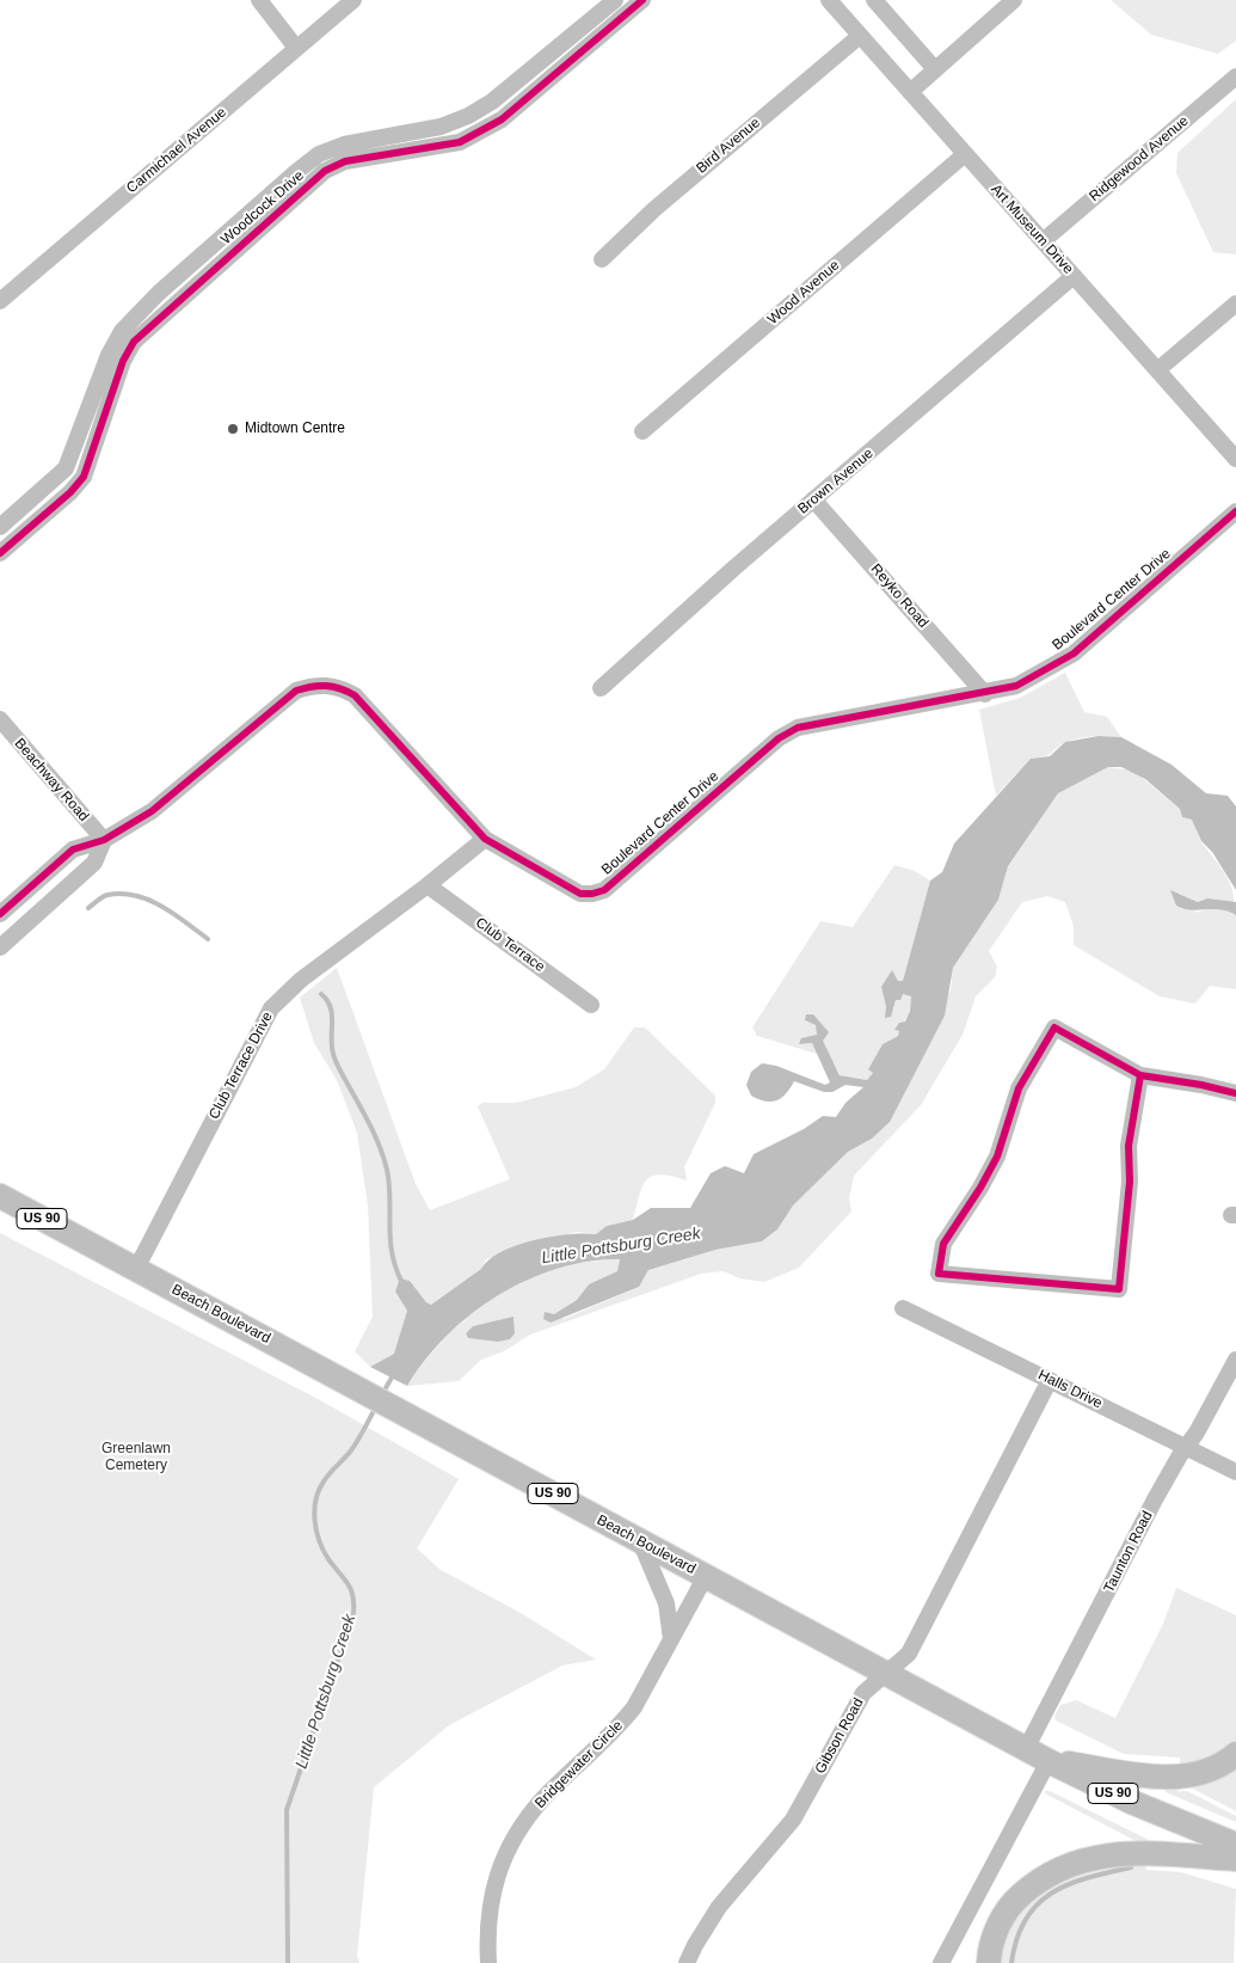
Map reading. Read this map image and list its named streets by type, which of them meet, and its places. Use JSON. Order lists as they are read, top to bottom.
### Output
{
  "streets": {
    "highway": ["US 90", "Beach Boulevard"],
    "street": [
      "Bird Avenue",
      "Carmichael Avenue",
      "Ridgewood Avenue",
      "Woodcock Drive",
      "Art Museum Drive",
      "Wood Avenue",
      "Brown Avenue",
      "Reyko Road",
      "Boulevard Center Drive",
      "Beachway Road",
      "Club Terrace",
      "Club Terrace Drive",
      "Halls Drive",
      "Taunton Road",
      "Gibson Road",
      "Bridgewater Circle"
    ]
  },
  "crossings": [
    ["Bird Avenue", "Art Museum Drive"],
    ["Ridgewood Avenue", "Art Museum Drive"],
    ["Art Museum Drive", "Wood Avenue"],
    ["Art Museum Drive", "Brown Avenue"],
    ["Brown Avenue", "Reyko Road"],
    ["Reyko Road", "Boulevard Center Drive"],
    ["Boulevard Center Drive", "Beachway Road"],
    ["Boulevard Center Drive", "Club Terrace Drive"],
    ["Club Terrace", "Club Terrace Drive"],
    ["Club Terrace Drive", "Beach Boulevard"],
    ["Beach Boulevard", "Taunton Road"],
    ["Beach Boulevard", "Gibson Road"],
    ["Beach Boulevard", "Bridgewater Circle"],
    ["Halls Drive", "Taunton Road"],
    ["Halls Drive", "Gibson Road"]
  ],
  "water": ["Little Pottsburg Creek"],
  "parks": ["Greenlawn Cemetery"],
  "places": ["Midtown Centre"]
}
